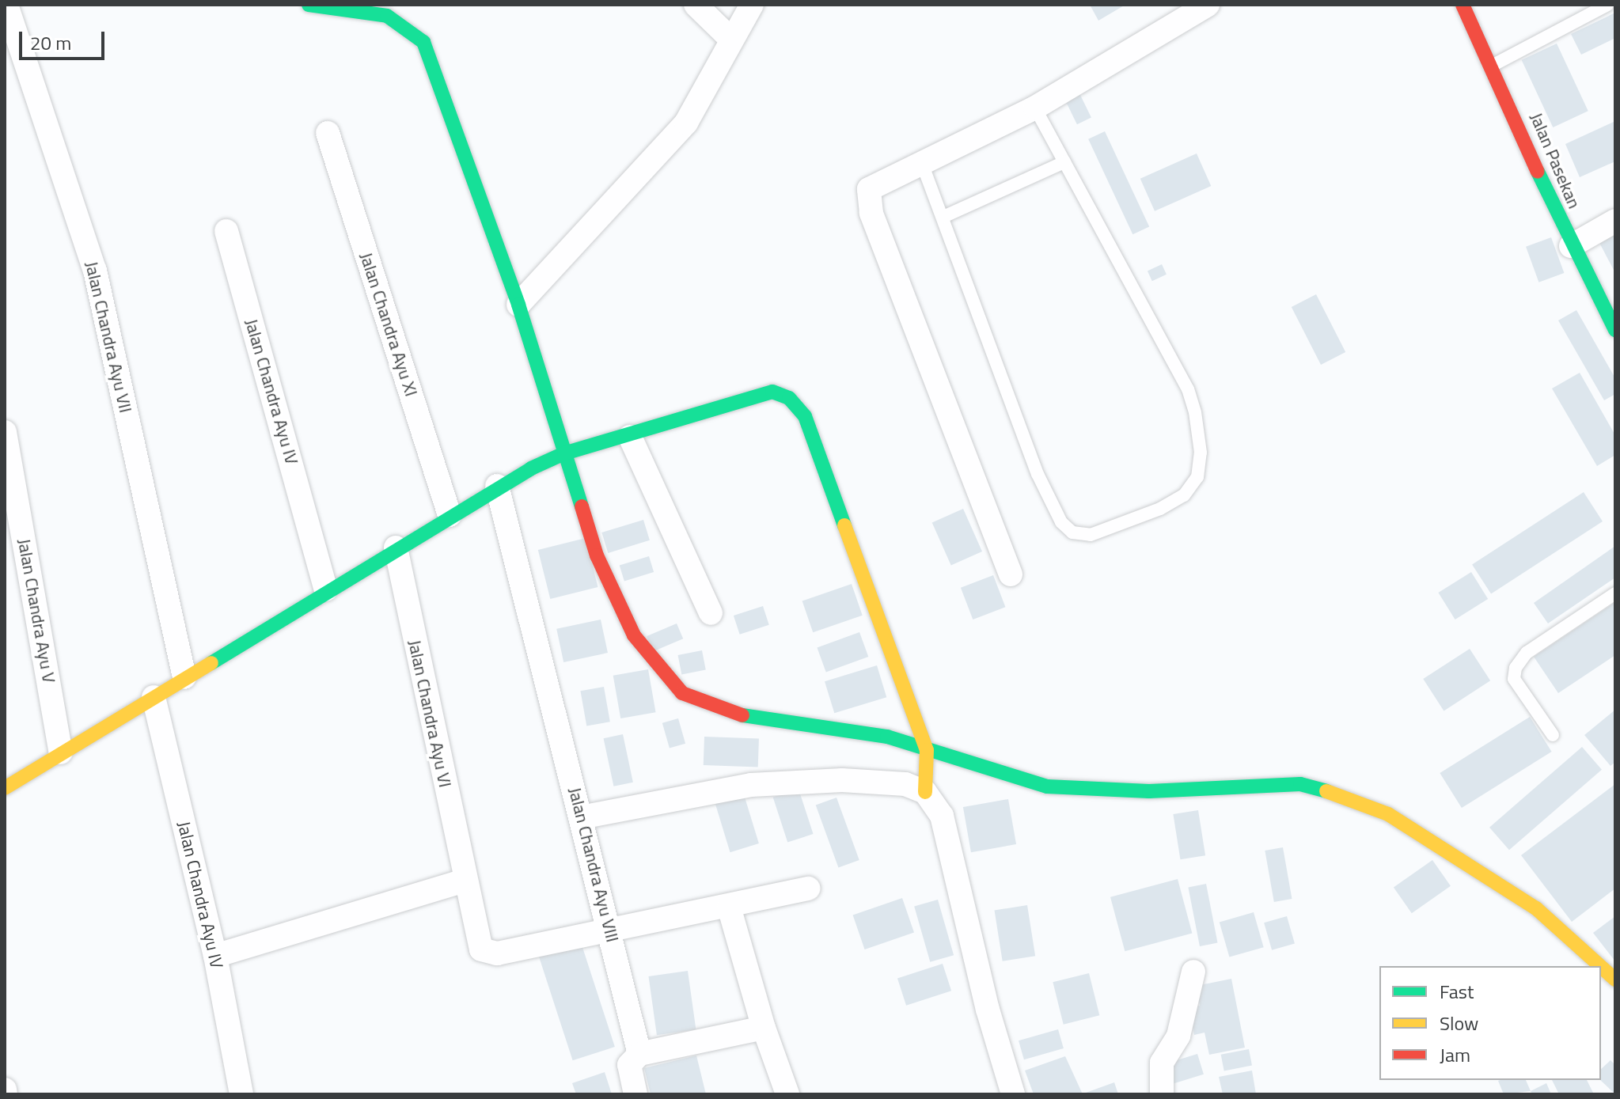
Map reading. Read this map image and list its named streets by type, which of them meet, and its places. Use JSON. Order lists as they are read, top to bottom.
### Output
{
  "streets": {
    "street": [
      "Jalan Pasekan",
      "Jalan Chandra Ayu XI",
      "Jalan Chandra Ayu VII",
      "Jalan Chandra Ayu IV",
      "Jalan Chandra Ayu V",
      "Jalan Chandra Ayu VI",
      "Jalan Chandra Ayu VIII"
    ]
  },
  "crossings": [
    ["Jalan Chandra Ayu VI", "Jalan Chandra Ayu VIII"]
  ],
  "legend": ["Fast", "Slow", "Jam"],
  "scale_bar": "20 m"
}
